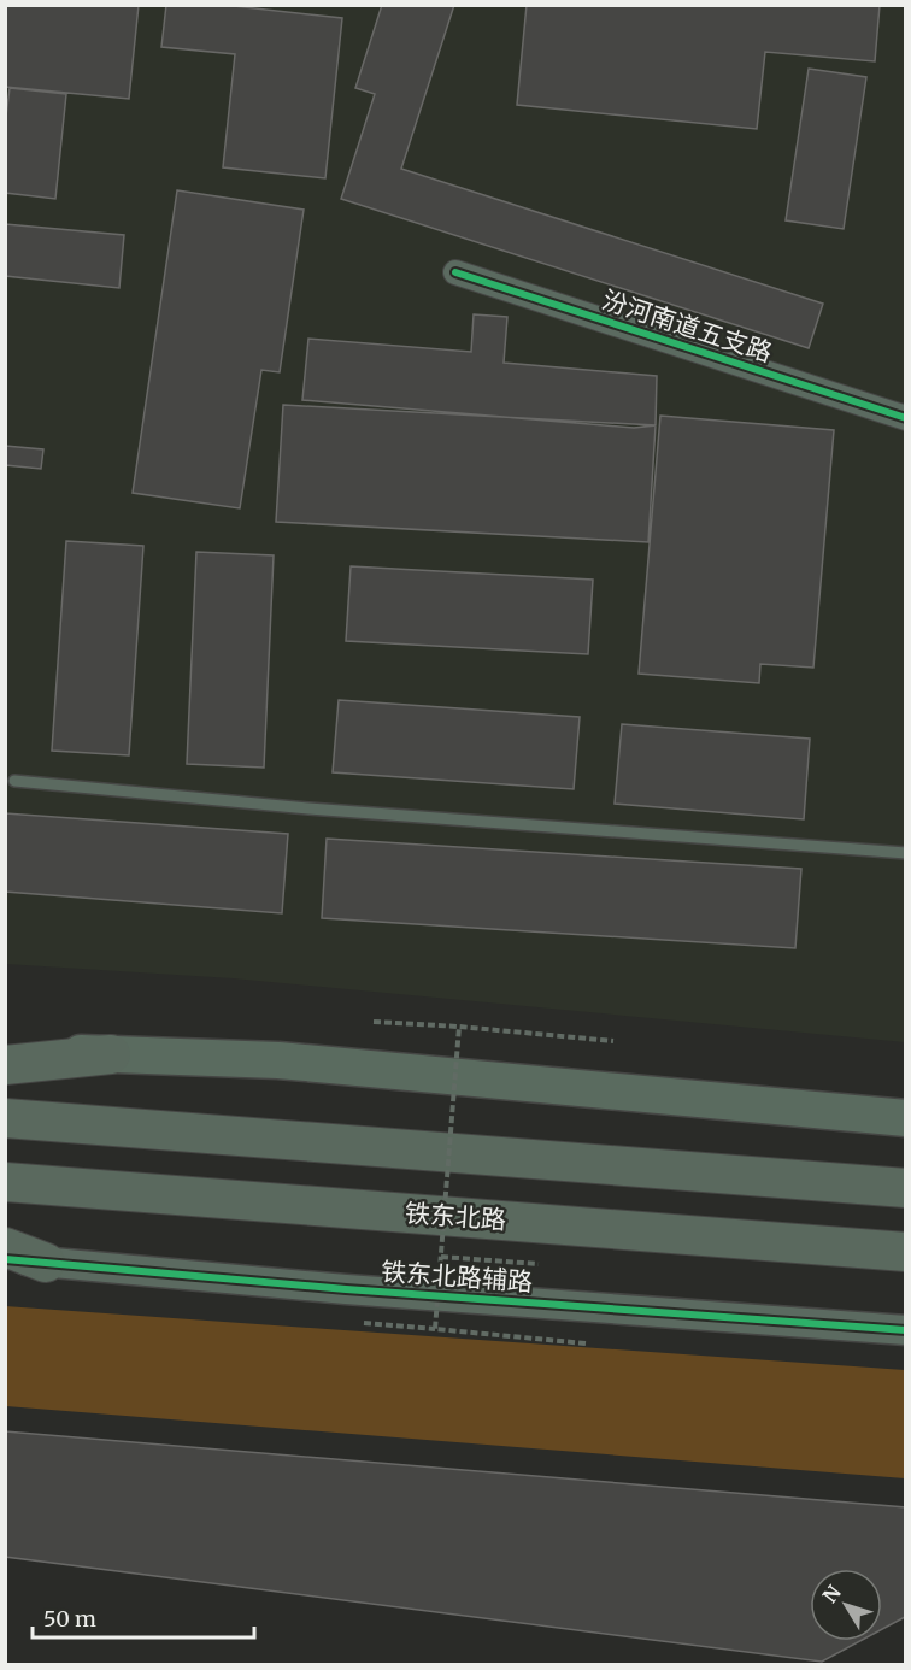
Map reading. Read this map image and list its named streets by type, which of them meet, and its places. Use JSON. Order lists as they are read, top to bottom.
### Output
{
  "streets": {
    "highway": ["铁东北路"],
    "street": ["汾河南道五支路", "铁东北路辅路"]
  },
  "scale_bar": "50 m",
  "north": "top left"
}
